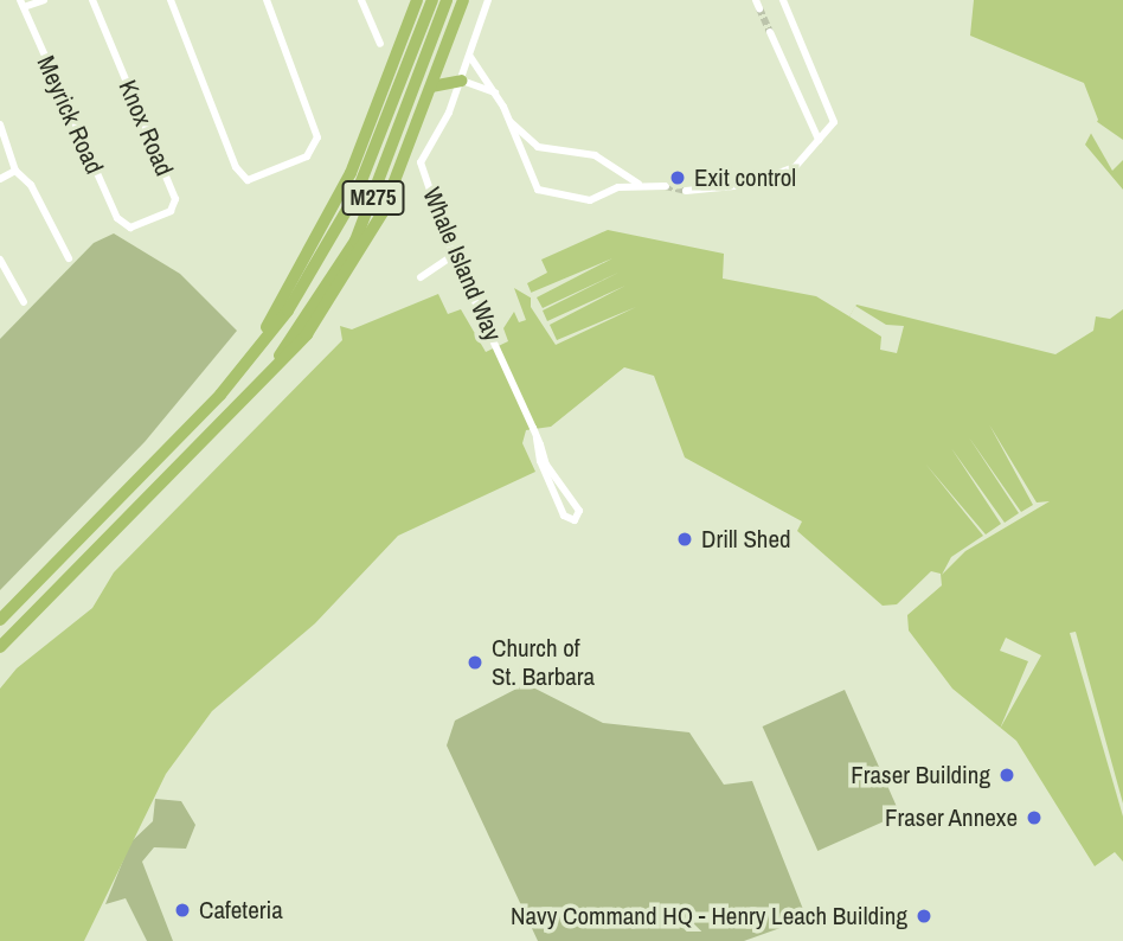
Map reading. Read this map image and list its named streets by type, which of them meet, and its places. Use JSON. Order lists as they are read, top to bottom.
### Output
{
  "streets": {
    "highway": ["M275"],
    "street": ["Meyrick Road", "Knox Road", "Whale Island Way"]
  },
  "crossings": [
    ["Meyrick Road", "Knox Road"]
  ],
  "places": [
    "Exit control",
    "Drill Shed",
    "Church of St. Barbara",
    "Fraser Building",
    "Fraser Annexe",
    "Cafeteria",
    "Navy Command HQ - Henry Leach Building"
  ]
}
